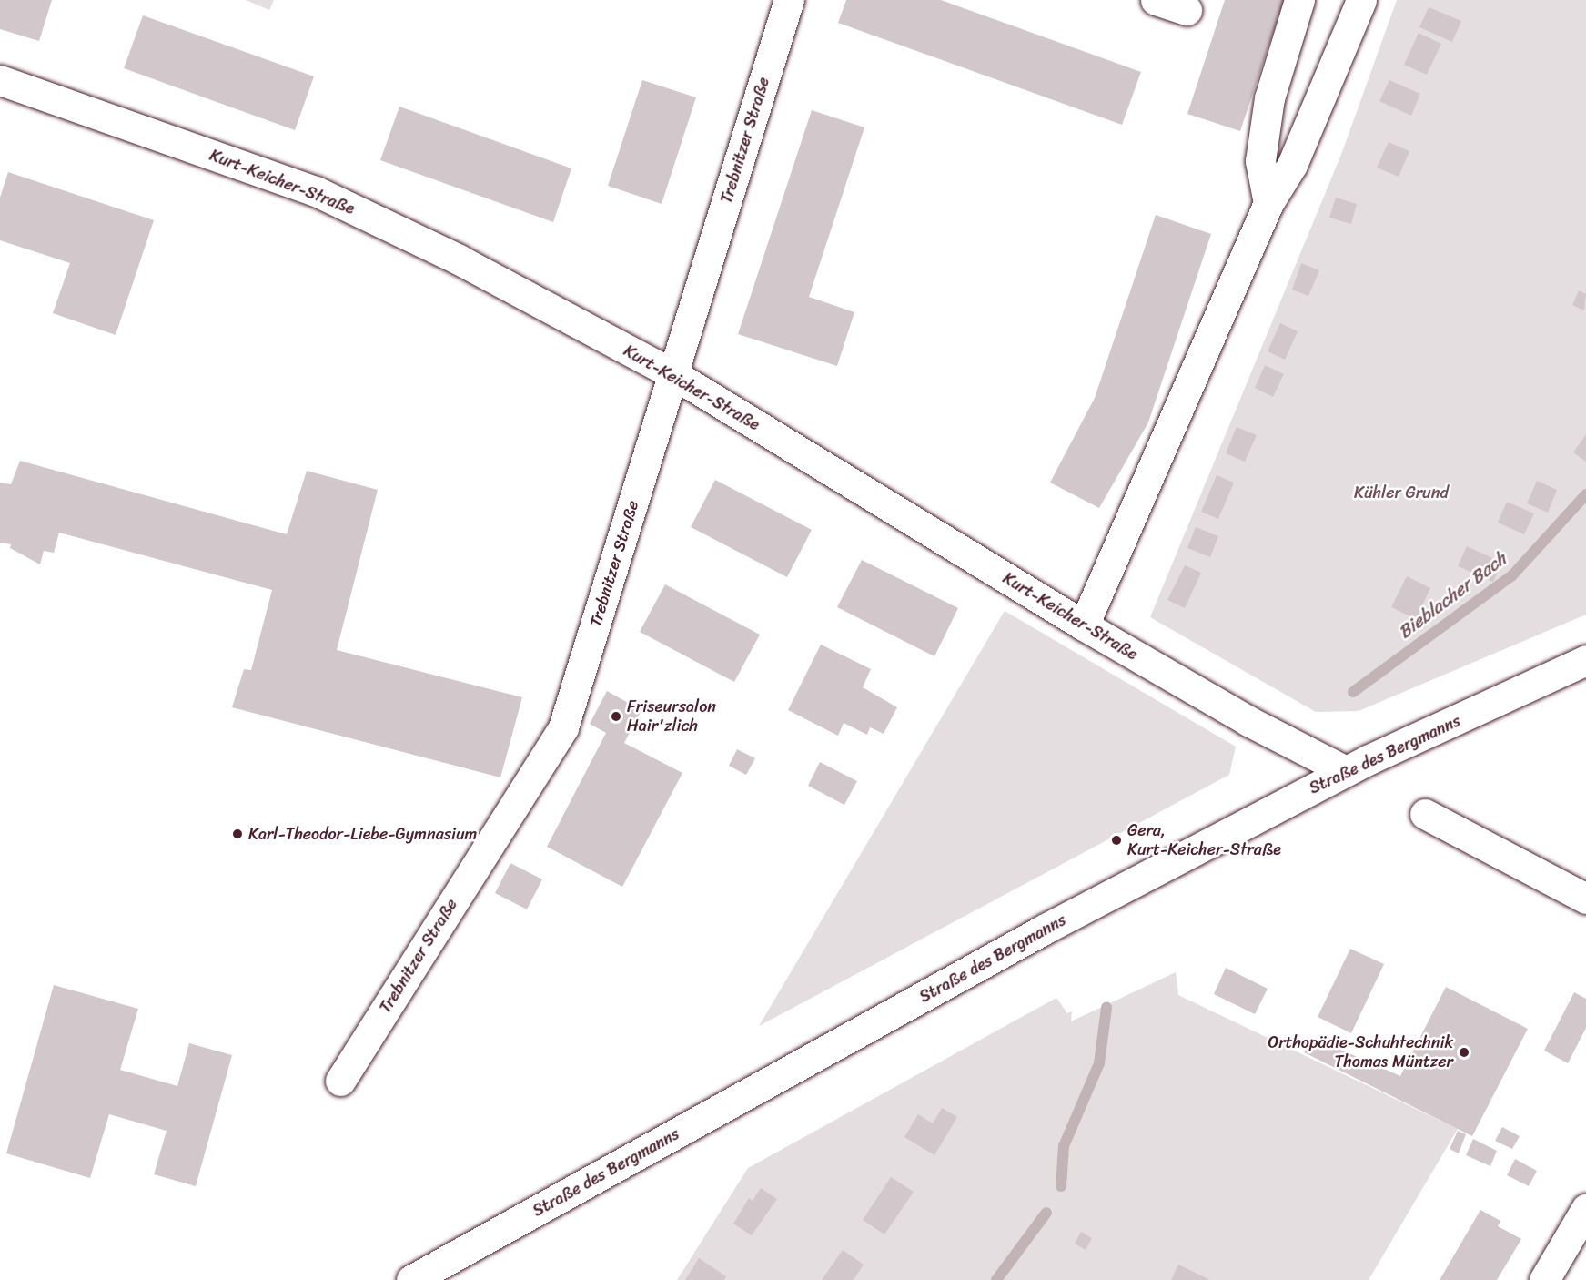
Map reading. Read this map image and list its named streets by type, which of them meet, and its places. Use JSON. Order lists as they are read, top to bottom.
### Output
{
  "streets": {
    "street": ["Trebnitzer Straße", "Kurt-Keicher-Straße", "Straße des Bergmanns"]
  },
  "crossings": [
    ["Trebnitzer Straße", "Kurt-Keicher-Straße"],
    ["Kurt-Keicher-Straße", "Straße des Bergmanns"]
  ],
  "water": ["Bieblacher Bach"],
  "parks": ["Kühler Grund"],
  "places": [
    "Friseursalon Hair'zlich",
    "Karl-Theodor-Liebe-Gymnasium",
    "Gera, Kurt-Keicher-Straße",
    "Orthopädie-Schuhtechnik Thomas Müntzer"
  ]
}
